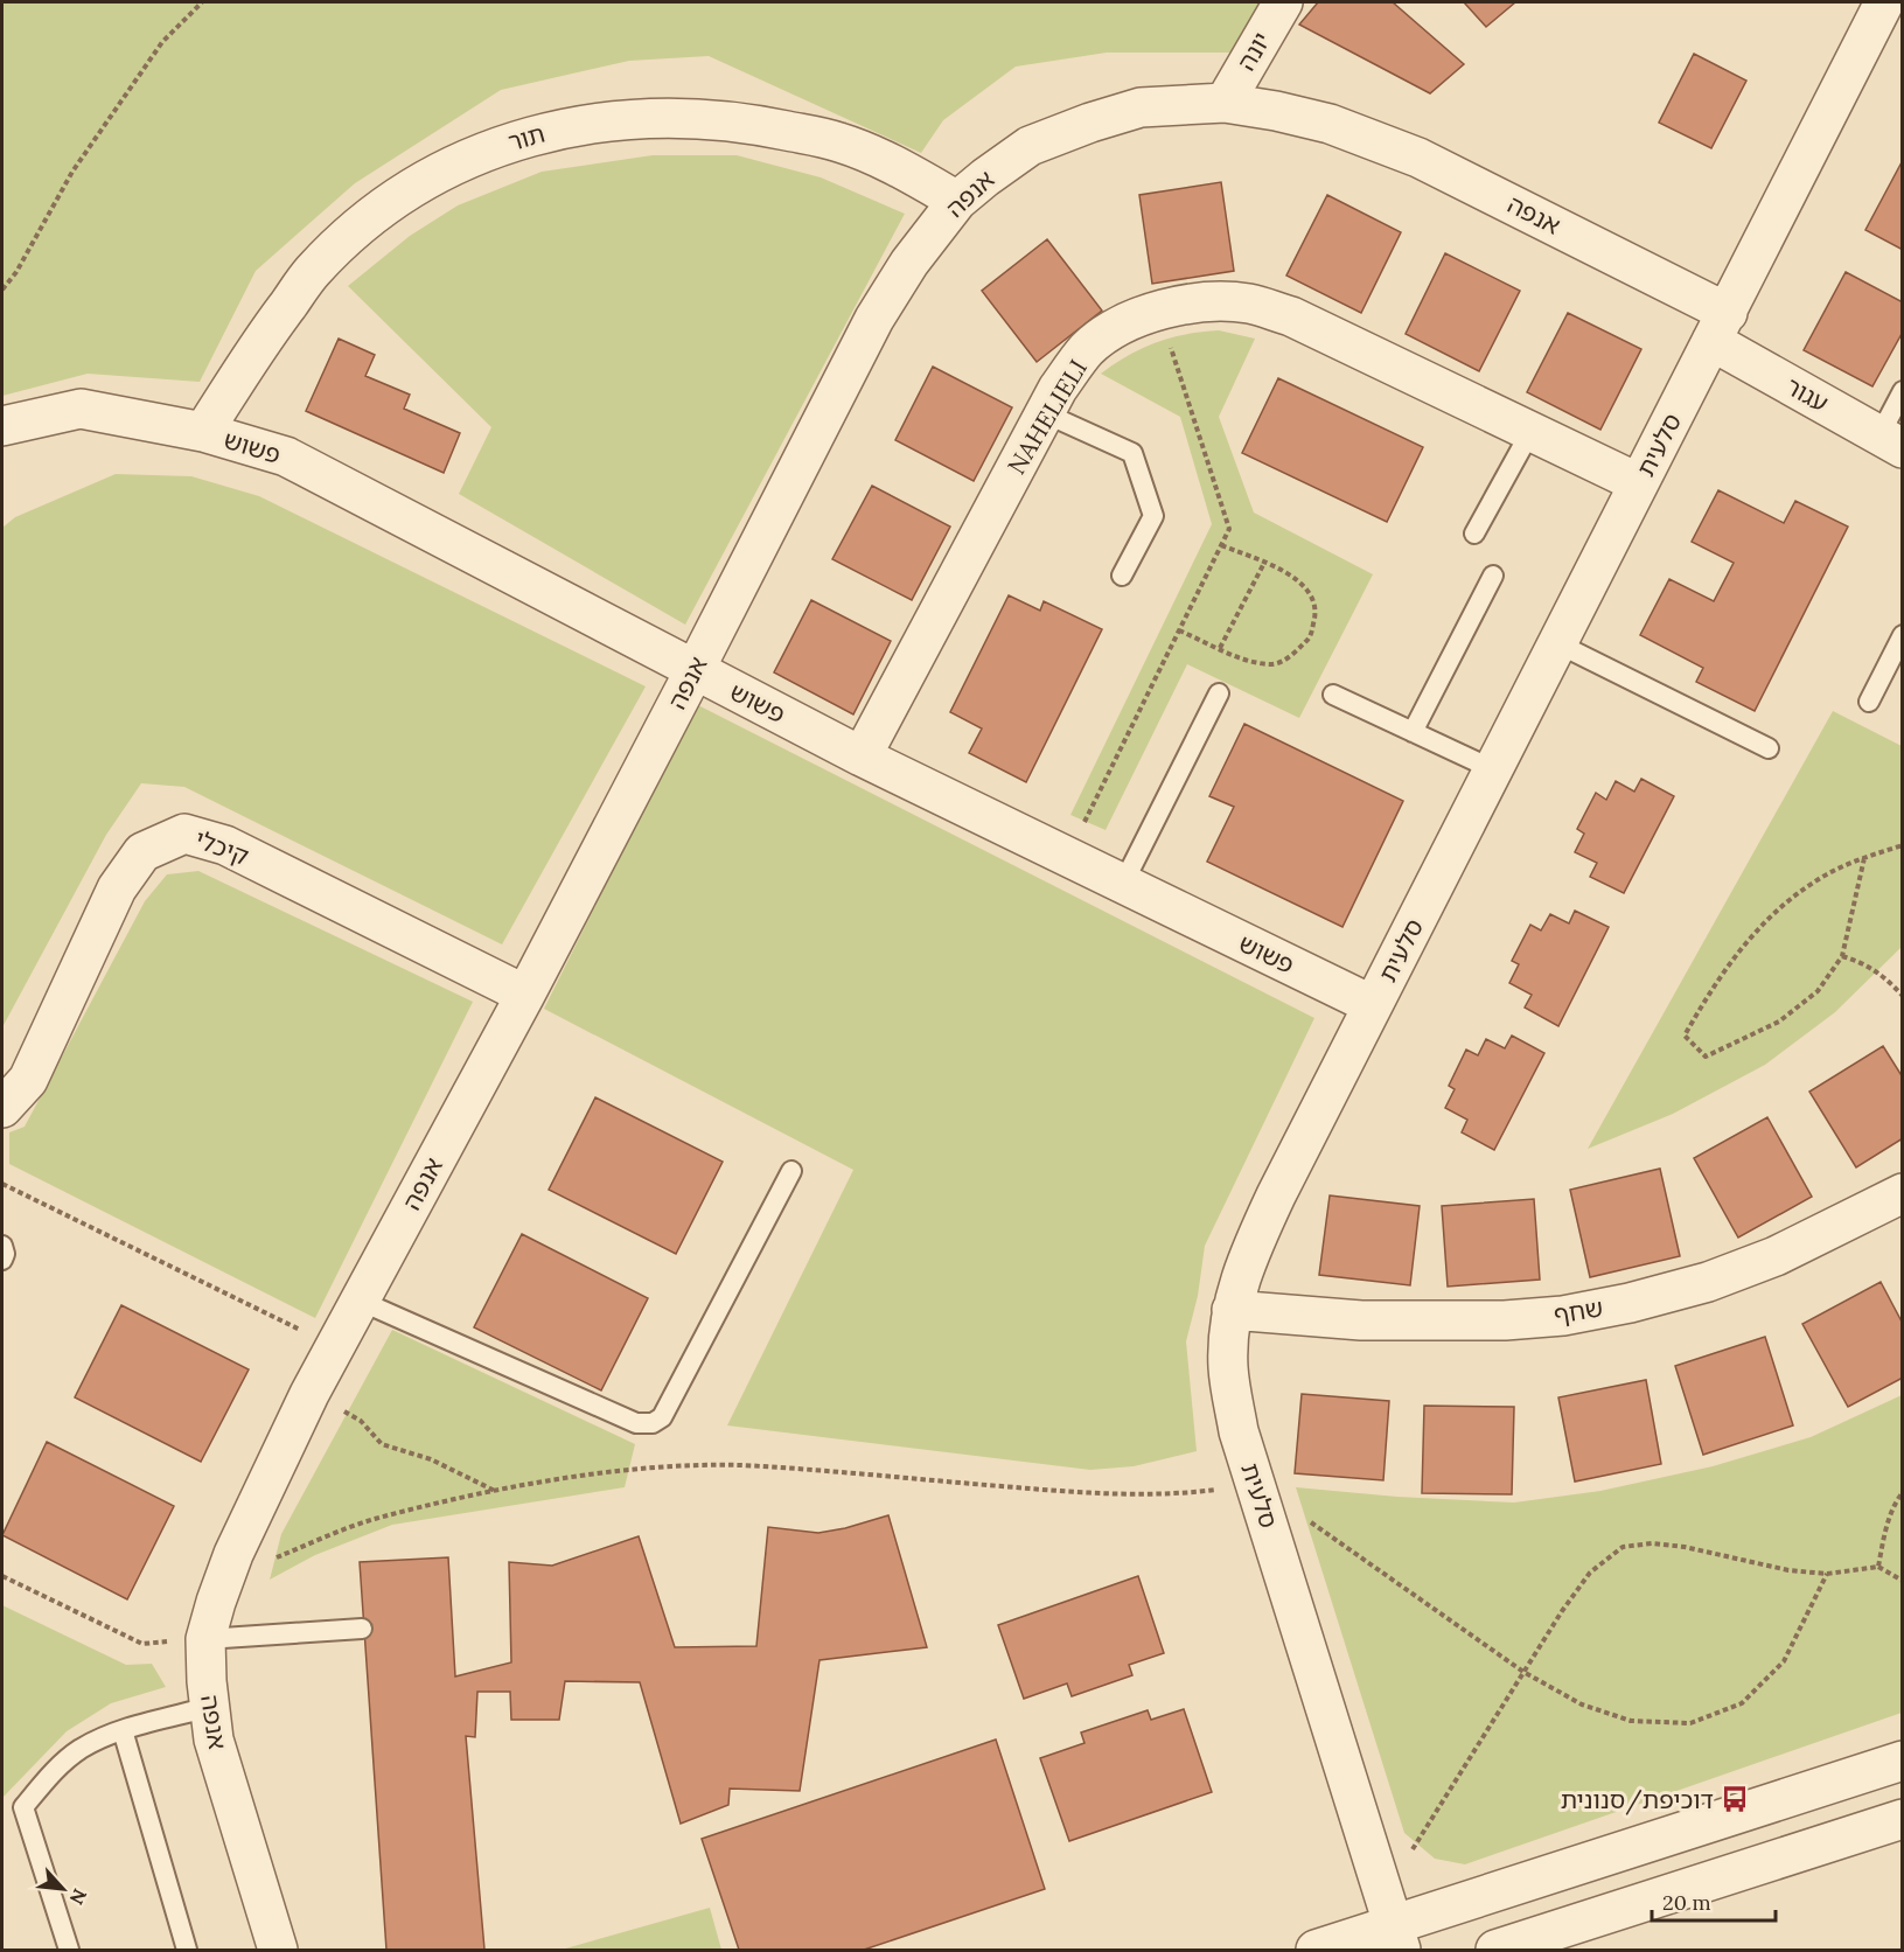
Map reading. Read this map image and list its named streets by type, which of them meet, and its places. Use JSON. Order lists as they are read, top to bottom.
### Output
{
  "streets": {
    "street": [
      "יונה",
      "תור",
      "אנפה",
      "עגור",
      "NAHELIELI",
      "סלעית",
      "פשוש",
      "קיכלי",
      "שחף"
    ]
  },
  "crossings": [
    ["יונה", "אנפה"],
    ["תור", "אנפה"],
    ["תור", "פשוש"],
    ["אנפה", "עגור"],
    ["אנפה", "סלעית"],
    ["אנפה", "פשוש"],
    ["אנפה", "קיכלי"],
    ["עגור", "סלעית"],
    ["NAHELIELI", "סלעית"],
    ["NAHELIELI", "פשוש"],
    ["סלעית", "פשוש"],
    ["סלעית", "שחף"]
  ],
  "places": {
    "bus stop": ["דוכיפת/סנונית"]
  },
  "scale_bar": "20 m",
  "north": "bottom right"
}
